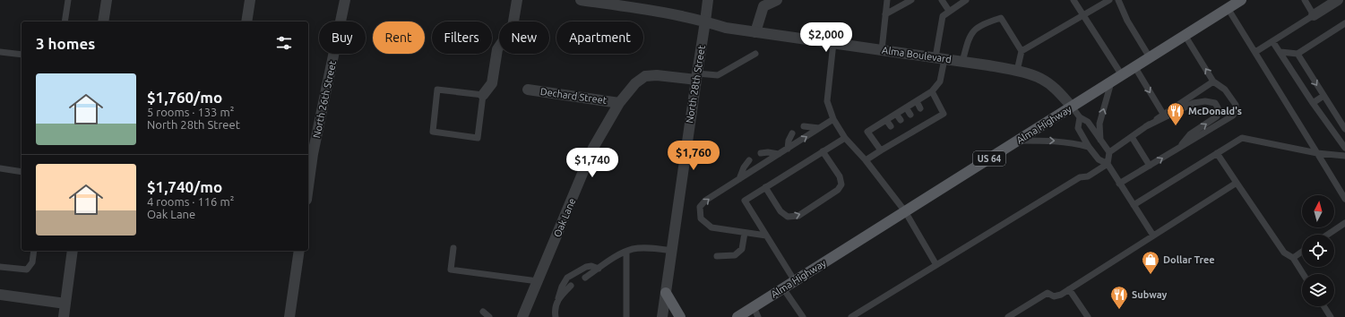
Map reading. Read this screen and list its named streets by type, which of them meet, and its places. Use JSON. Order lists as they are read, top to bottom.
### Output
{
  "streets": {
    "main road": ["Alma Highway", "US 64"],
    "street": [
      "Alma Boulevard",
      "North 28th Street",
      "Dechard Street",
      "North 26th Street",
      "Oak Lane"
    ]
  },
  "crossings": [
    ["Alma Boulevard", "North 28th Street"],
    ["Alma Boulevard", "Alma Highway"],
    ["North 28th Street", "Oak Lane"],
    ["Dechard Street", "Oak Lane"]
  ],
  "places": {
    "restaurant": ["McDonald's", "Subway"],
    "shop": ["Dollar Tree"]
  },
  "north": "top",
  "page": {
    "chip": [
      "Buy",
      "Rent",
      "Filters",
      "New",
      "Apartment"
    ],
    "heading": "3 homes",
    "price": ["$2,000", "$1,760", "$1,740"],
    "list": [
      {
        "name": "$1,760/mo",
        "note": "5 rooms · 133 m² · North 28th Street"
      },
      {
        "name": "$1,740/mo",
        "note": "4 rooms · 116 m² · Oak Lane"
      }
    ]
  }
}
